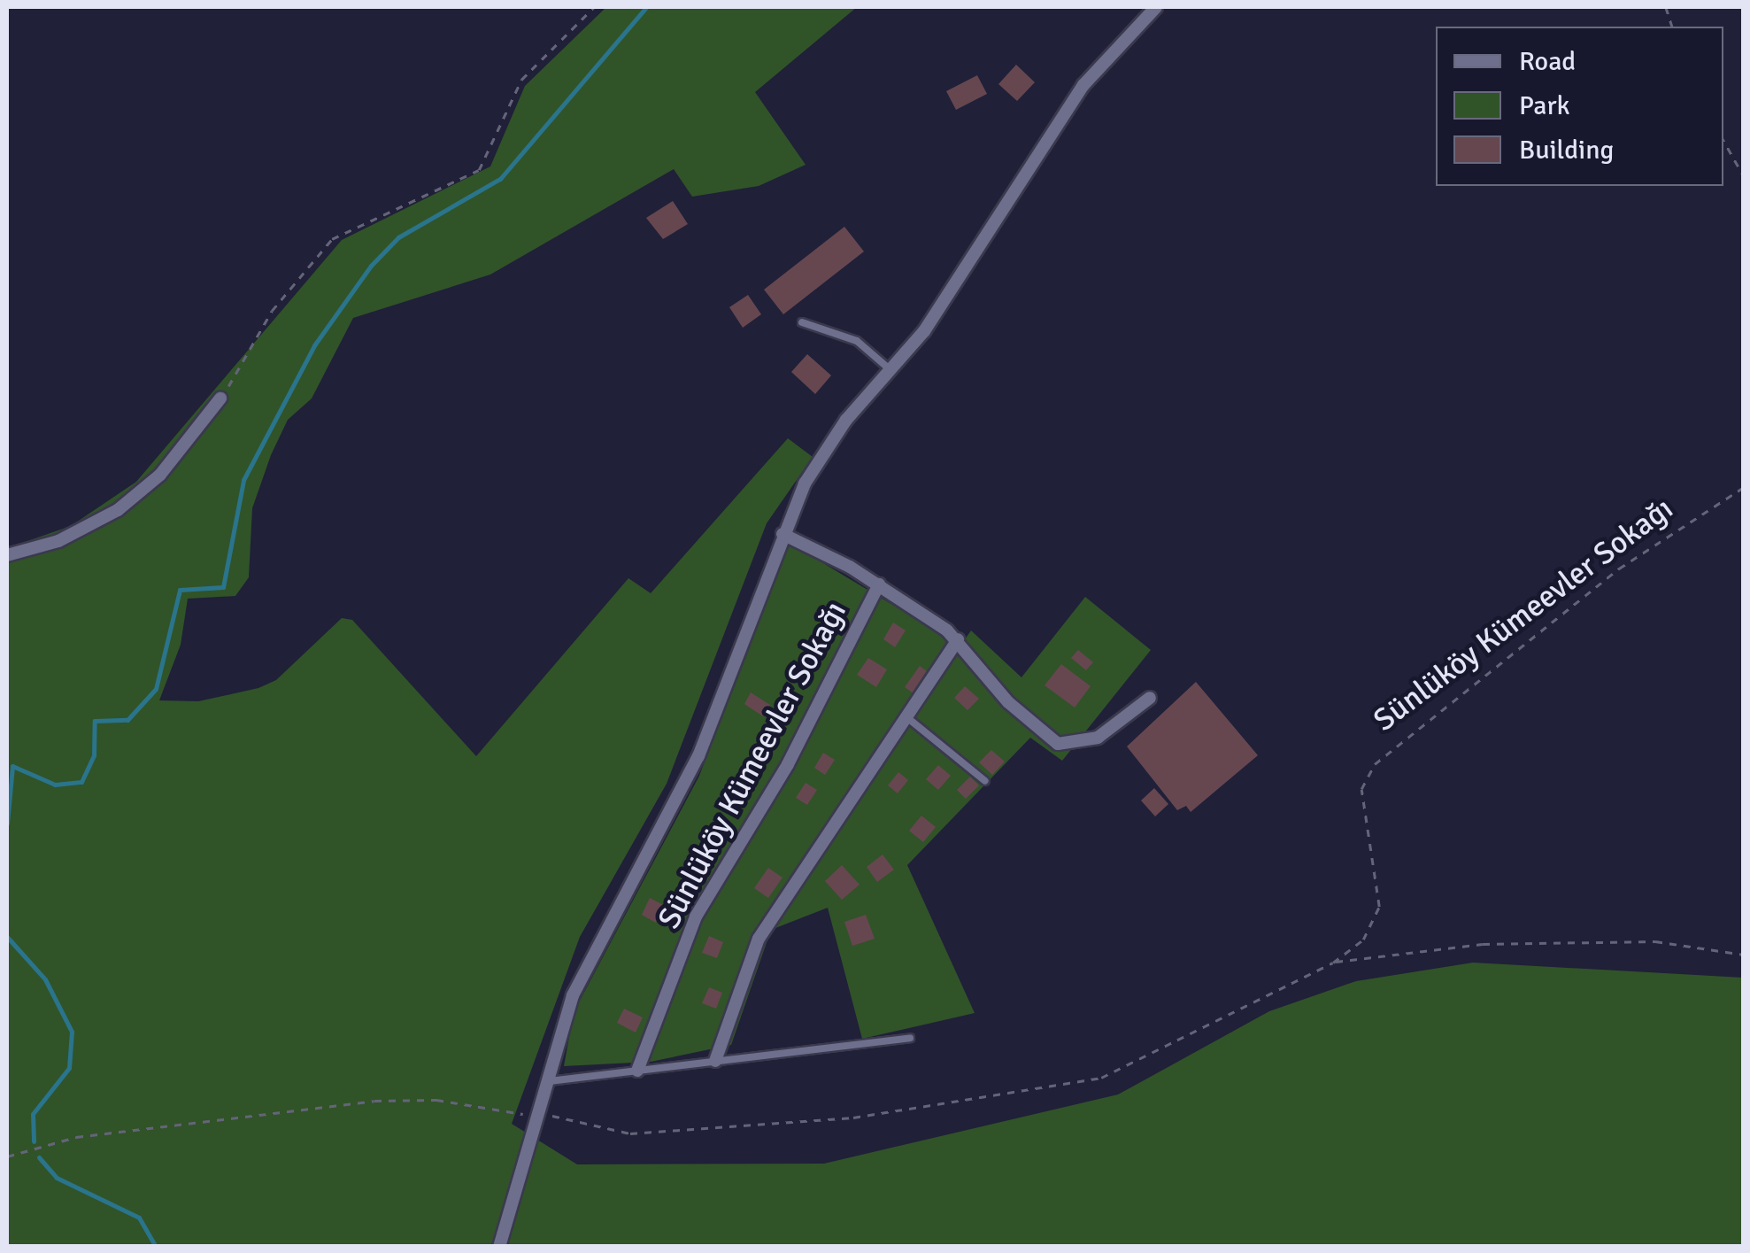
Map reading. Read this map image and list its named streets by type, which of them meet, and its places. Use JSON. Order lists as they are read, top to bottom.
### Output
{
  "streets": {
    "street": ["Sünlüköy Kümeevler Sokağı"]
  },
  "legend": ["Road", "Park", "Building"]
}
